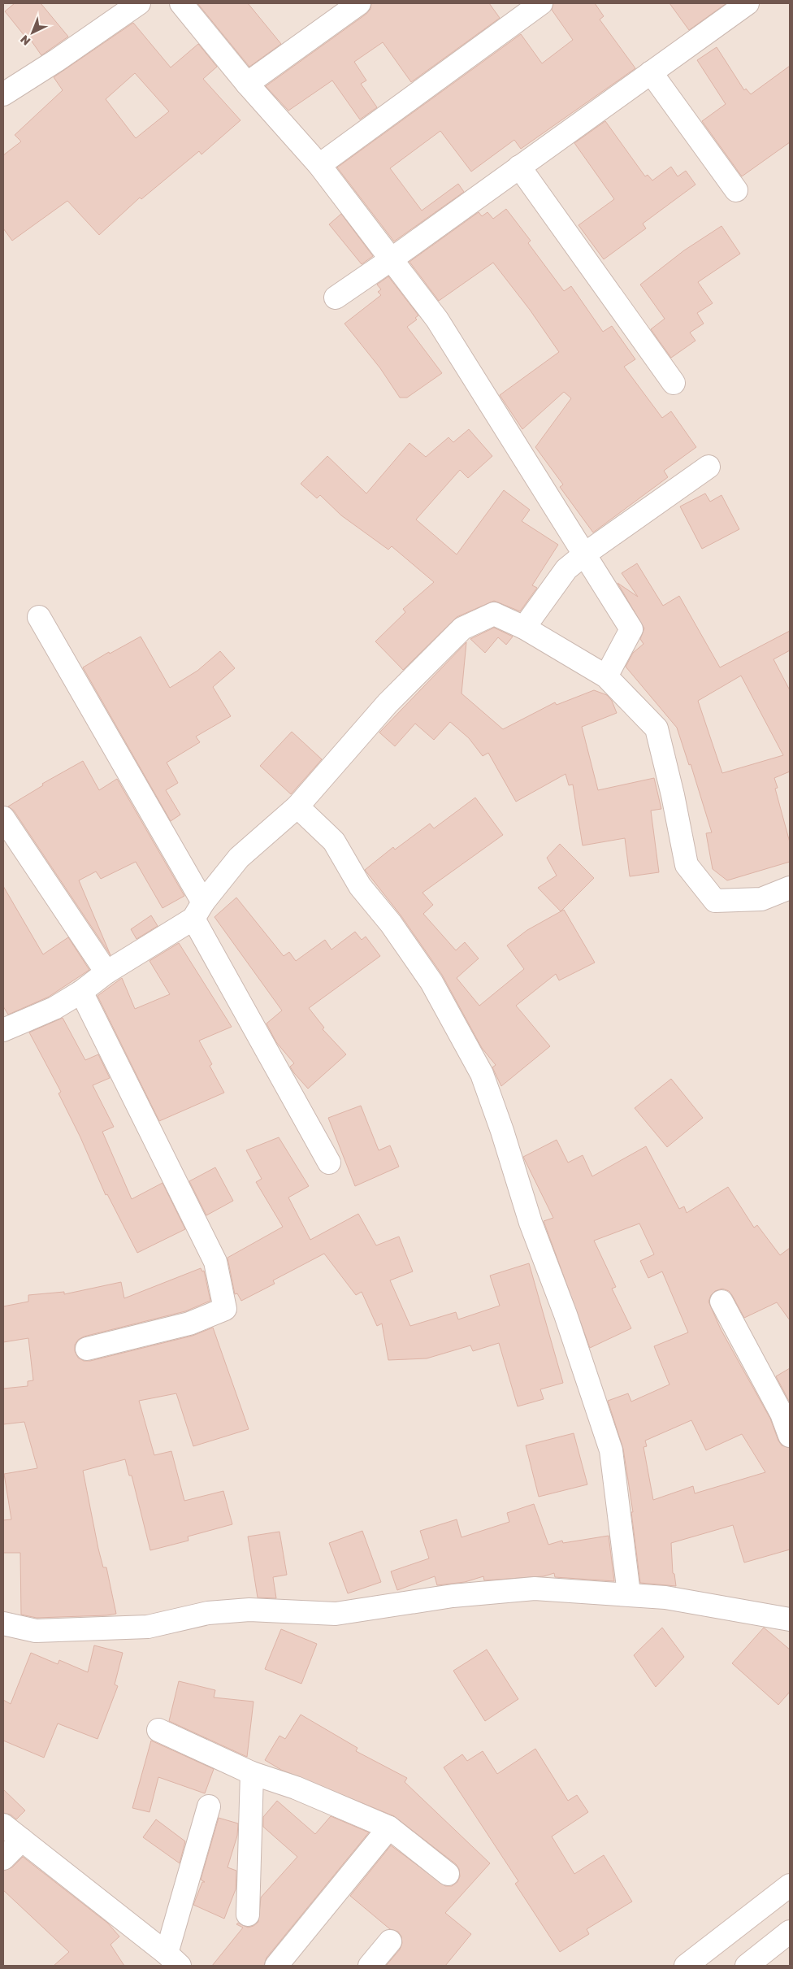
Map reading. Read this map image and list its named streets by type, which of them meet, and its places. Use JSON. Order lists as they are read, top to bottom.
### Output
{
  "north": "bottom left"
}
